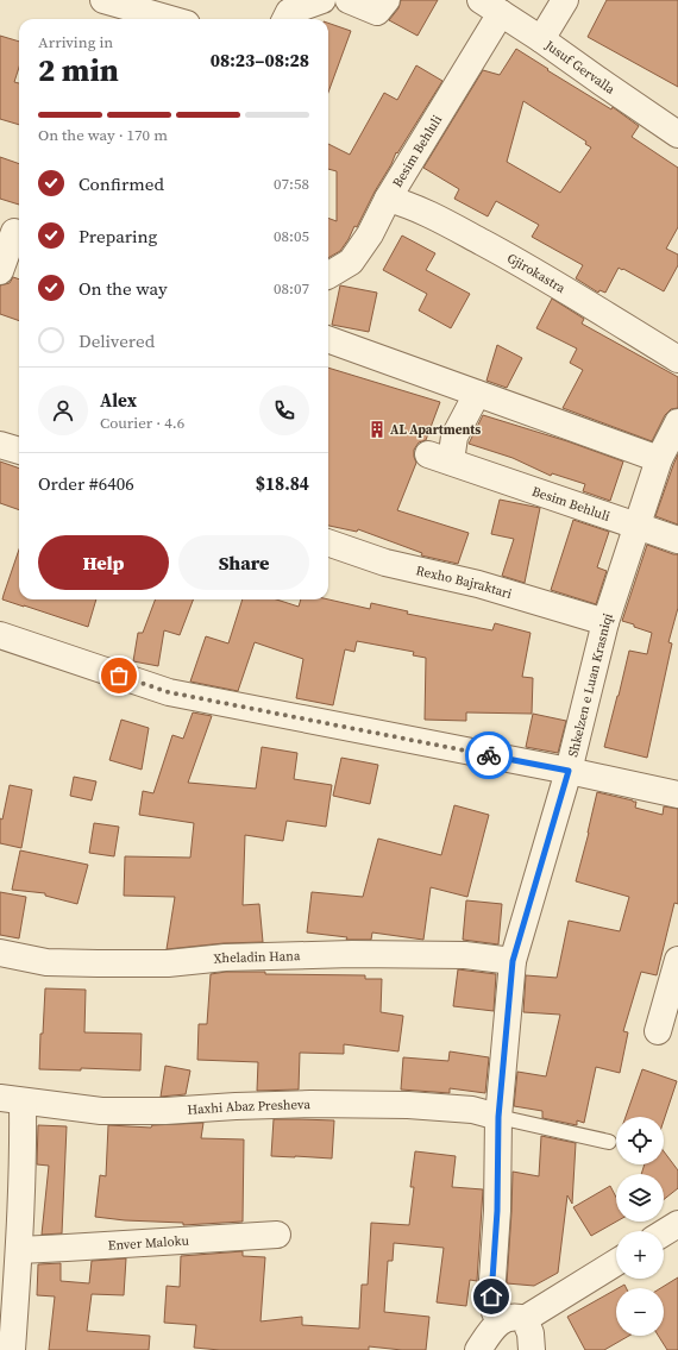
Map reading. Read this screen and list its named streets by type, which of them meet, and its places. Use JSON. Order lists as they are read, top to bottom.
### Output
{
  "streets": {
    "street": [
      "Jusuf Gervalla",
      "Besim Behluli",
      "Gjirokastra",
      "Rexho Bajraktari",
      "Shkelzen e Luan Krasniqi",
      "Xheladin Hana",
      "Haxhi Abaz Presheva",
      "Enver Maloku"
    ]
  },
  "crossings": [
    ["Jusuf Gervalla", "Besim Behluli"],
    ["Besim Behluli", "Gjirokastra"],
    ["Besim Behluli", "Shkelzen e Luan Krasniqi"],
    ["Rexho Bajraktari", "Shkelzen e Luan Krasniqi"],
    ["Shkelzen e Luan Krasniqi", "Xheladin Hana"],
    ["Shkelzen e Luan Krasniqi", "Haxhi Abaz Presheva"]
  ],
  "places": {
    "building": ["AL Apartments"]
  },
  "page": {
    "heading": ["2 min", "Arriving in", "08:23–08:28"],
    "panel": [
      "Alex",
      "Courier · 4.6",
      "Order #6406",
      "$18.84"
    ],
    "bar": "On the way · 170 m",
    "list": [
      ["Confirmed", "07:58"],
      ["Preparing", "08:05"],
      ["On the way", "08:07"],
      "Delivered"
    ],
    "buttons": ["Help", "Share"],
    "map_buttons": ["+", "−"]
  }
}
